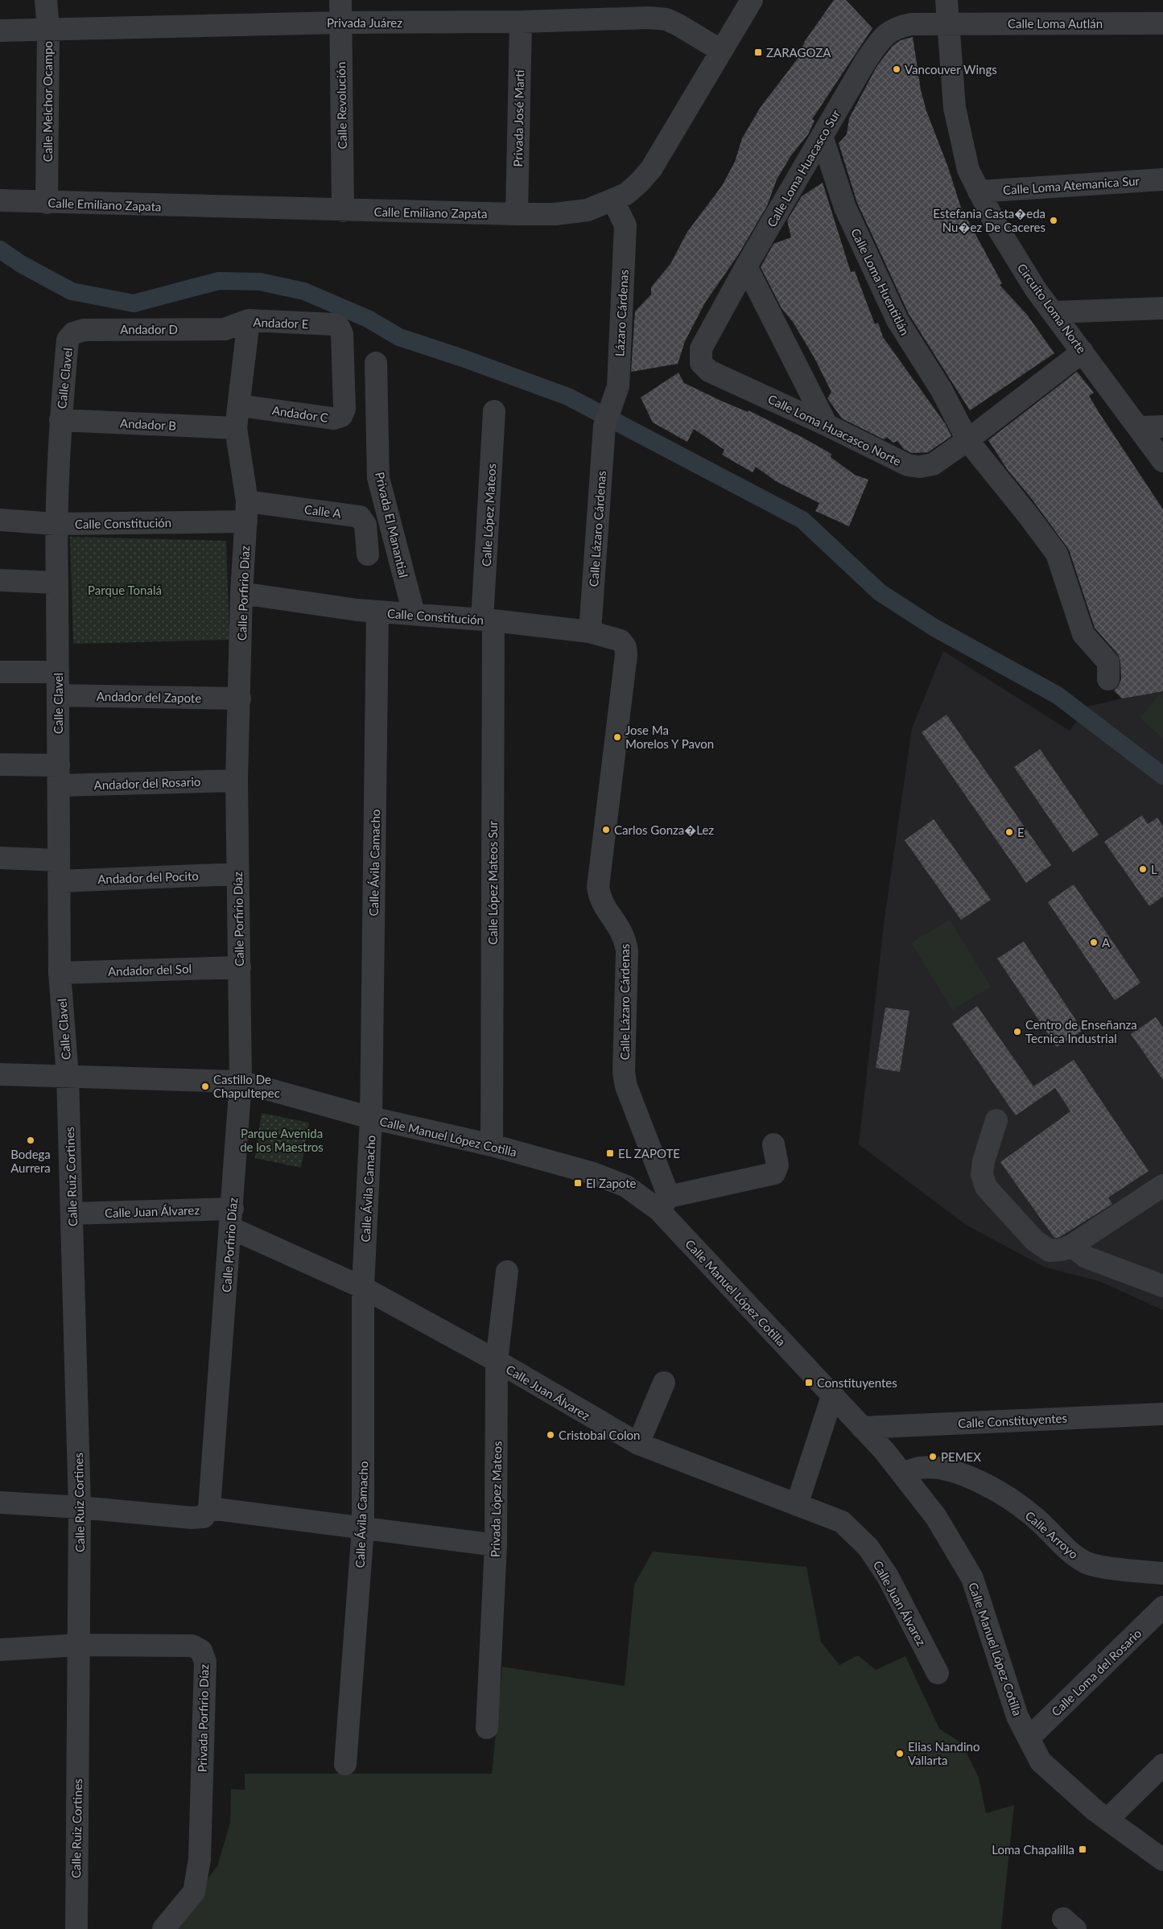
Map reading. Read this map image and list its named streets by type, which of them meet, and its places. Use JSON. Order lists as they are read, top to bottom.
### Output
{
  "streets": {
    "street": [
      "Privada Juárez",
      "Calle Loma Autlán",
      "Calle Melchor Ocampo",
      "Calle Revolución",
      "Privada José Martí",
      "Calle Loma Huacasco Sur",
      "Calle Loma Atemanica Sur",
      "Calle Emiliano Zapata",
      "Calle Loma Huentitlán",
      "Circuito Loma Norte",
      "Lázaro Cárdenas",
      "Andador E",
      "Andador D",
      "Calle Clavel",
      "Andador C",
      "Andador B",
      "Calle Loma Huacasco Norte",
      "Calle A",
      "Calle López Mateos",
      "Calle Constitución",
      "Privada El Manantial",
      "Calle Lázaro Cárdenas",
      "Calle Porfirio Díaz",
      "Andador del Zapote",
      "Andador del Rosario",
      "Calle Ávila Camacho",
      "Andador del Pocito",
      "Calle López Mateos Sur",
      "Andador del Sol",
      "Calle Manuel López Cotilla",
      "Calle Ruiz Cortines",
      "Calle Juan Álvarez",
      "Calle Constituyentes",
      "Privada López Mateos",
      "Calle Arroyo",
      "Calle Loma del Rosario",
      "Privada Porfirio Díaz"
    ]
  },
  "crossings": [
    ["Privada Juárez", "Calle Melchor Ocampo"],
    ["Privada Juárez", "Calle Revolución"],
    ["Privada Juárez", "Privada José Martí"],
    ["Privada Juárez", "Calle Emiliano Zapata"],
    ["Calle Loma Autlán", "Calle Loma Huacasco Sur"],
    ["Calle Loma Autlán", "Circuito Loma Norte"],
    ["Calle Melchor Ocampo", "Calle Emiliano Zapata"],
    ["Calle Revolución", "Calle Emiliano Zapata"],
    ["Privada José Martí", "Calle Emiliano Zapata"],
    ["Calle Loma Huacasco Sur", "Calle Loma Huentitlán"],
    ["Calle Loma Huacasco Sur", "Circuito Loma Norte"],
    ["Calle Loma Huacasco Sur", "Calle Loma Huacasco Norte"],
    ["Calle Loma Atemanica Sur", "Circuito Loma Norte"],
    ["Calle Emiliano Zapata", "Lázaro Cárdenas"],
    ["Calle Loma Huentitlán", "Calle Loma Huacasco Norte"],
    ["Circuito Loma Norte", "Calle Loma Huacasco Norte"],
    ["Lázaro Cárdenas", "Calle Lázaro Cárdenas"],
    ["Andador E", "Andador D"],
    ["Andador E", "Andador C"],
    ["Andador E", "Calle Porfirio Díaz"],
    ["Andador D", "Calle Clavel"],
    ["Calle Clavel", "Andador B"],
    ["Calle Clavel", "Calle Constitución"],
    ["Calle Clavel", "Andador del Zapote"],
    ["Calle Clavel", "Andador del Rosario"],
    ["Calle Clavel", "Andador del Pocito"],
    ["Calle Clavel", "Andador del Sol"],
    ["Calle Clavel", "Calle Manuel López Cotilla"],
    ["Calle Clavel", "Calle Ruiz Cortines"],
    ["Andador C", "Calle Porfirio Díaz"],
    ["Andador B", "Calle Porfirio Díaz"],
    ["Calle A", "Calle Constitución"],
    ["Calle A", "Calle Porfirio Díaz"],
    ["Calle López Mateos", "Calle Constitución"],
    ["Calle López Mateos", "Calle López Mateos Sur"],
    ["Calle Constitución", "Privada El Manantial"],
    ["Calle Constitución", "Calle Lázaro Cárdenas"],
    ["Calle Constitución", "Calle Porfirio Díaz"],
    ["Calle Constitución", "Calle Ávila Camacho"],
    ["Calle Constitución", "Calle López Mateos Sur"],
    ["Calle Lázaro Cárdenas", "Calle Manuel López Cotilla"],
    ["Calle Porfirio Díaz", "Andador del Zapote"],
    ["Calle Porfirio Díaz", "Andador del Rosario"],
    ["Calle Porfirio Díaz", "Andador del Pocito"],
    ["Calle Porfirio Díaz", "Andador del Sol"],
    ["Calle Porfirio Díaz", "Calle Manuel López Cotilla"],
    ["Calle Porfirio Díaz", "Calle Juan Álvarez"],
    ["Calle Ávila Camacho", "Calle Manuel López Cotilla"],
    ["Calle Ávila Camacho", "Calle Juan Álvarez"],
    ["Calle López Mateos Sur", "Calle Manuel López Cotilla"],
    ["Calle Manuel López Cotilla", "Calle Ruiz Cortines"],
    ["Calle Manuel López Cotilla", "Calle Constituyentes"],
    ["Calle Manuel López Cotilla", "Calle Arroyo"],
    ["Calle Manuel López Cotilla", "Calle Loma del Rosario"],
    ["Calle Ruiz Cortines", "Calle Juan Álvarez"],
    ["Calle Ruiz Cortines", "Privada Porfirio Díaz"],
    ["Calle Juan Álvarez", "Privada López Mateos"]
  ],
  "parks": ["Parque Tonalá", "Parque Avenida de los Maestros"],
  "places": {
    "transit": [
      "ZARAGOZA",
      "EL ZAPOTE",
      "El Zapote",
      "Constituyentes",
      "Loma Chapalilla"
    ],
    "other": [
      "Vancouver Wings",
      "Estefania Casta�eda Nu�ez De Caceres",
      "Jose Ma Morelos Y Pavon",
      "Carlos Gonza�Lez",
      "E",
      "L",
      "A",
      "Centro de Enseñanza Tecnica Industrial",
      "Castillo De Chapultepec",
      "Bodega Aurrera",
      "Cristobal Colon",
      "PEMEX",
      "Elias Nandino Vallarta"
    ]
  }
}
